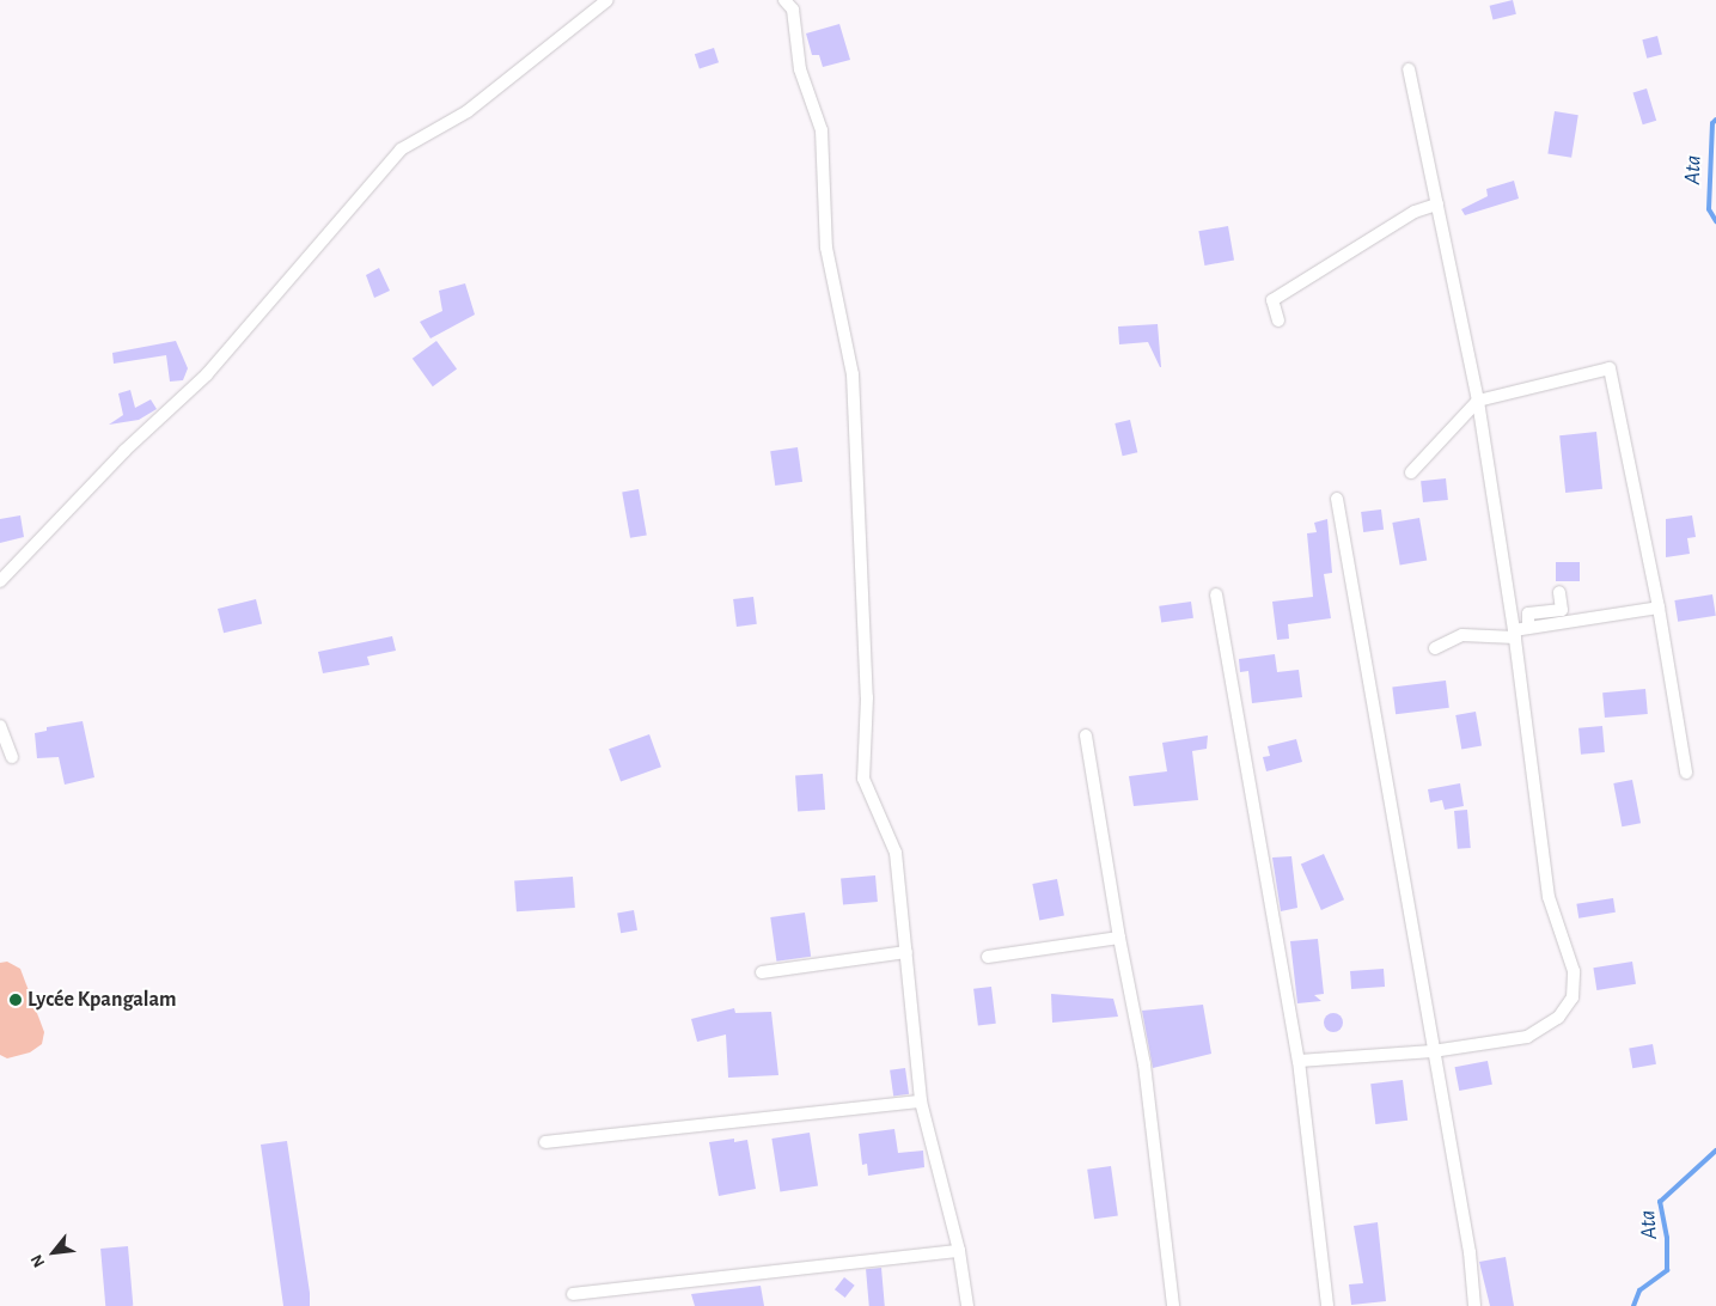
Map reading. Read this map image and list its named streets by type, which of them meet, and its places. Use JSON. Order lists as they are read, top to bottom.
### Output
{
  "water": ["Ata"],
  "places": ["Lycée Kpangalam"],
  "north": "bottom left"
}
